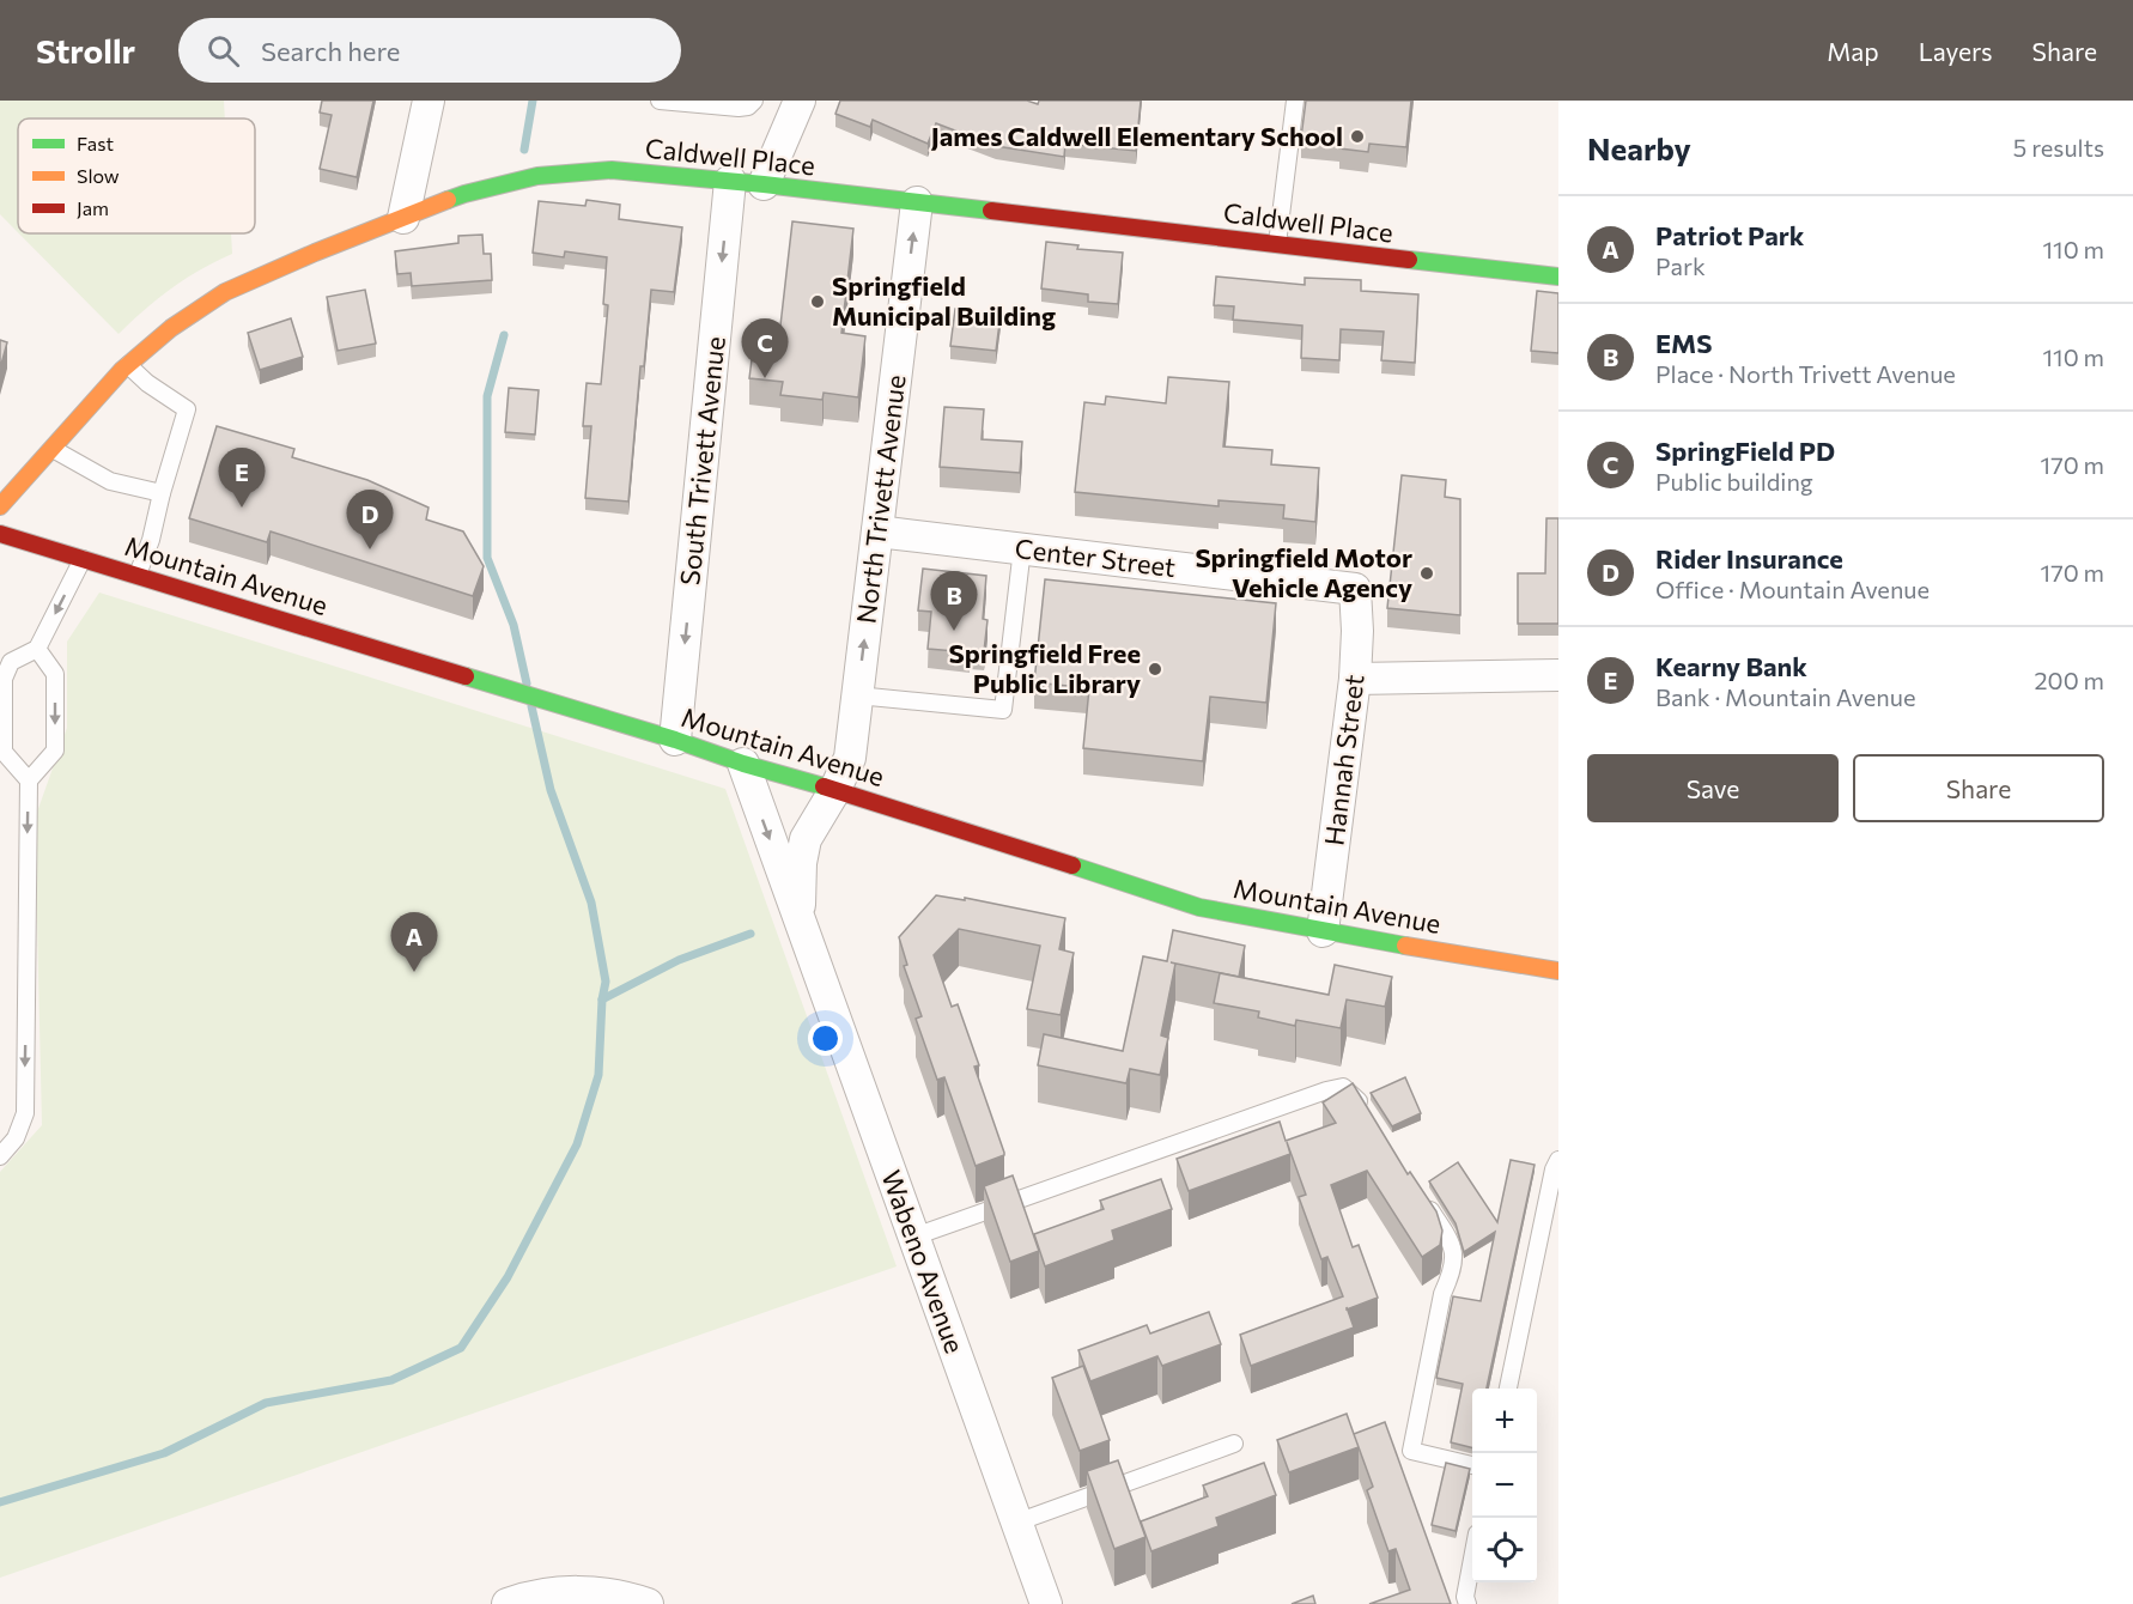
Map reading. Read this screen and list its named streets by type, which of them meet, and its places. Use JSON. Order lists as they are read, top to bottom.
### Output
{
  "streets": {
    "street": [
      "Caldwell Place",
      "South Trivett Avenue",
      "North Trivett Avenue",
      "Center Street",
      "Mountain Avenue",
      "Hannah Street",
      "Wabeno Avenue"
    ]
  },
  "crossings": [
    ["Caldwell Place", "South Trivett Avenue"],
    ["Caldwell Place", "North Trivett Avenue"],
    ["South Trivett Avenue", "Mountain Avenue"],
    ["North Trivett Avenue", "Center Street"],
    ["North Trivett Avenue", "Mountain Avenue"],
    ["North Trivett Avenue", "Wabeno Avenue"],
    ["Center Street", "Hannah Street"],
    ["Mountain Avenue", "Hannah Street"],
    ["Mountain Avenue", "Wabeno Avenue"]
  ],
  "one_way": ["South Trivett Avenue", "North Trivett Avenue"],
  "places": [
    "James Caldwell Elementary School",
    "Springfield Municipal Building",
    "Springfield Motor Vehicle Agency",
    "Springfield Free Public Library"
  ],
  "legend": ["Fast", "Slow", "Jam"],
  "page": {
    "header": "Strollr",
    "search": "Search here",
    "nav": ["Map", "Layers", "Share"],
    "heading": ["Nearby", "5 results"],
    "list": [
      {
        "mark": "A",
        "name": "Patriot Park",
        "note": "Park",
        "value": "110 m"
      },
      {
        "mark": "B",
        "name": "EMS",
        "note": "Place · North Trivett Avenue",
        "value": "110 m"
      },
      {
        "mark": "C",
        "name": "SpringField PD",
        "note": "Public building",
        "value": "170 m"
      },
      {
        "mark": "D",
        "name": "Rider Insurance",
        "note": "Office · Mountain Avenue",
        "value": "170 m"
      },
      {
        "mark": "E",
        "name": "Kearny Bank",
        "note": "Bank · Mountain Avenue",
        "value": "200 m"
      }
    ],
    "pins": [
      "C",
      "E",
      "D",
      "B",
      "A"
    ],
    "buttons": ["Save", "Share"],
    "map_buttons": ["+", "−"]
  }
}
